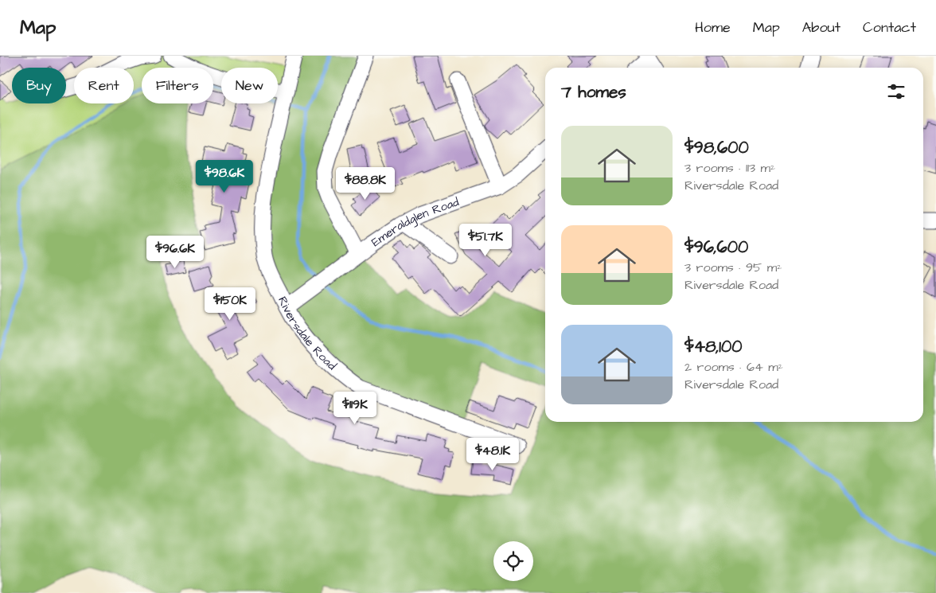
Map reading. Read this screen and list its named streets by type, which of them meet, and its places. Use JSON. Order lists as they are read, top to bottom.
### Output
{
  "streets": {
    "street": ["Emeraldglen Road", "Riversdale Road"]
  },
  "crossings": [
    ["Emeraldglen Road", "Riversdale Road"]
  ],
  "page": {
    "header": "Map",
    "nav": [
      "Home",
      "Map",
      "About",
      "Contact"
    ],
    "chip": [
      "Buy",
      "Rent",
      "Filters",
      "New"
    ],
    "heading": "7 homes",
    "list": [
      {
        "name": "$98,600",
        "note": "3 rooms · 113 m² · Riversdale Road"
      },
      {
        "name": "$96,600",
        "note": "3 rooms · 95 m² · Riversdale Road"
      },
      {
        "name": "$48,100",
        "note": "2 rooms · 64 m² · Riversdale Road"
      }
    ],
    "price": [
      "$98.6K",
      "$88.8K",
      "$51.7K",
      "$96.6K",
      "$150K",
      "$119K",
      "$48.1K"
    ]
  }
}
